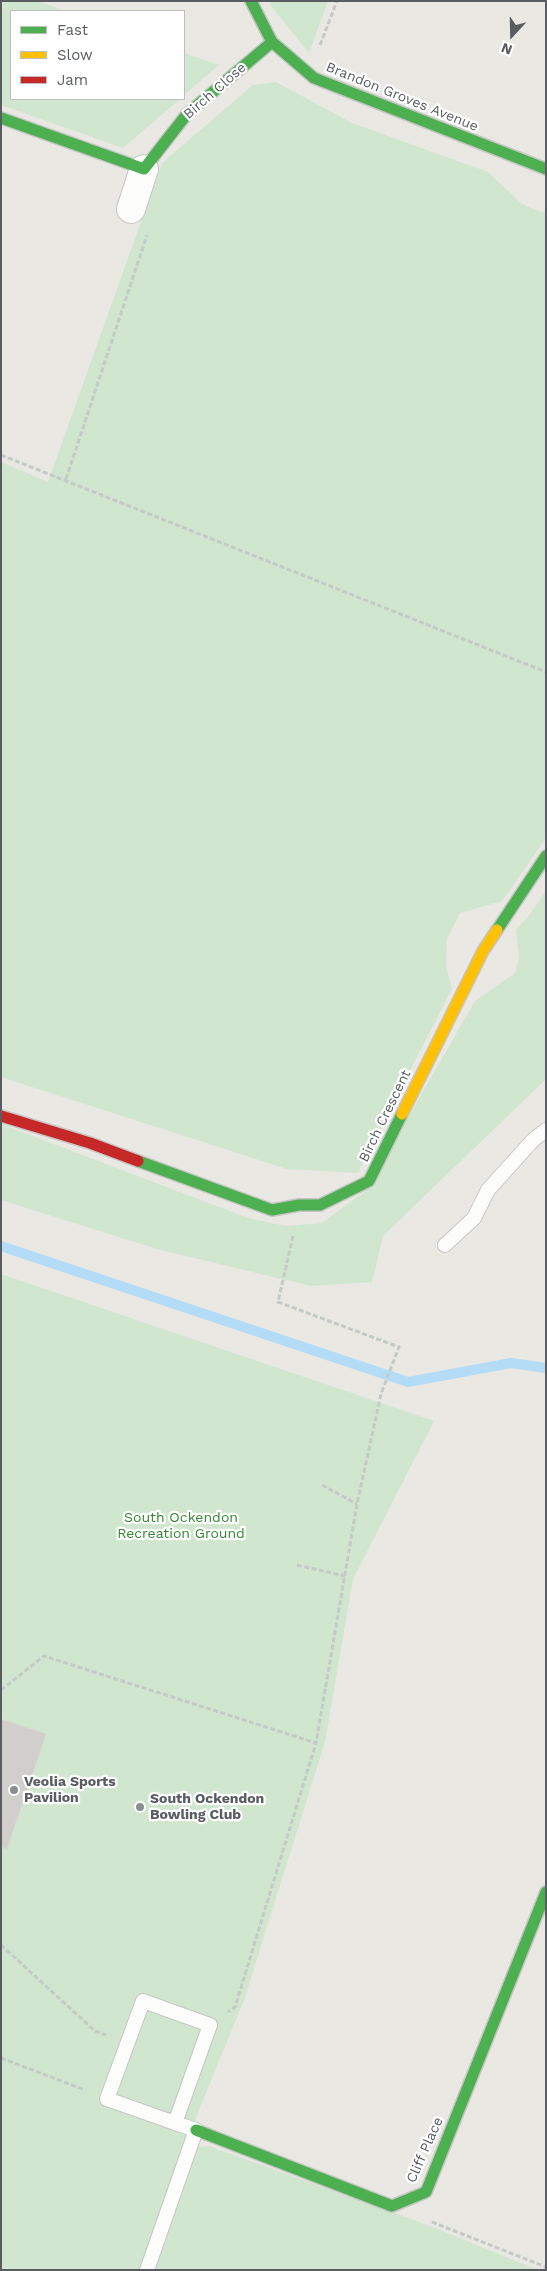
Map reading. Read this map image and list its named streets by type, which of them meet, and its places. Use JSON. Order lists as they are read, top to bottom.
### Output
{
  "streets": {
    "street": [
      "Birch Close",
      "Brandon Groves Avenue",
      "Birch Crescent",
      "Cliff Place"
    ]
  },
  "crossings": [
    ["Birch Close", "Brandon Groves Avenue"]
  ],
  "parks": ["South Ockendon Recreation Ground"],
  "places": ["Veolia Sports Pavilion", "South Ockendon Bowling Club"],
  "legend": ["Fast", "Slow", "Jam"],
  "north": "bottom"
}
